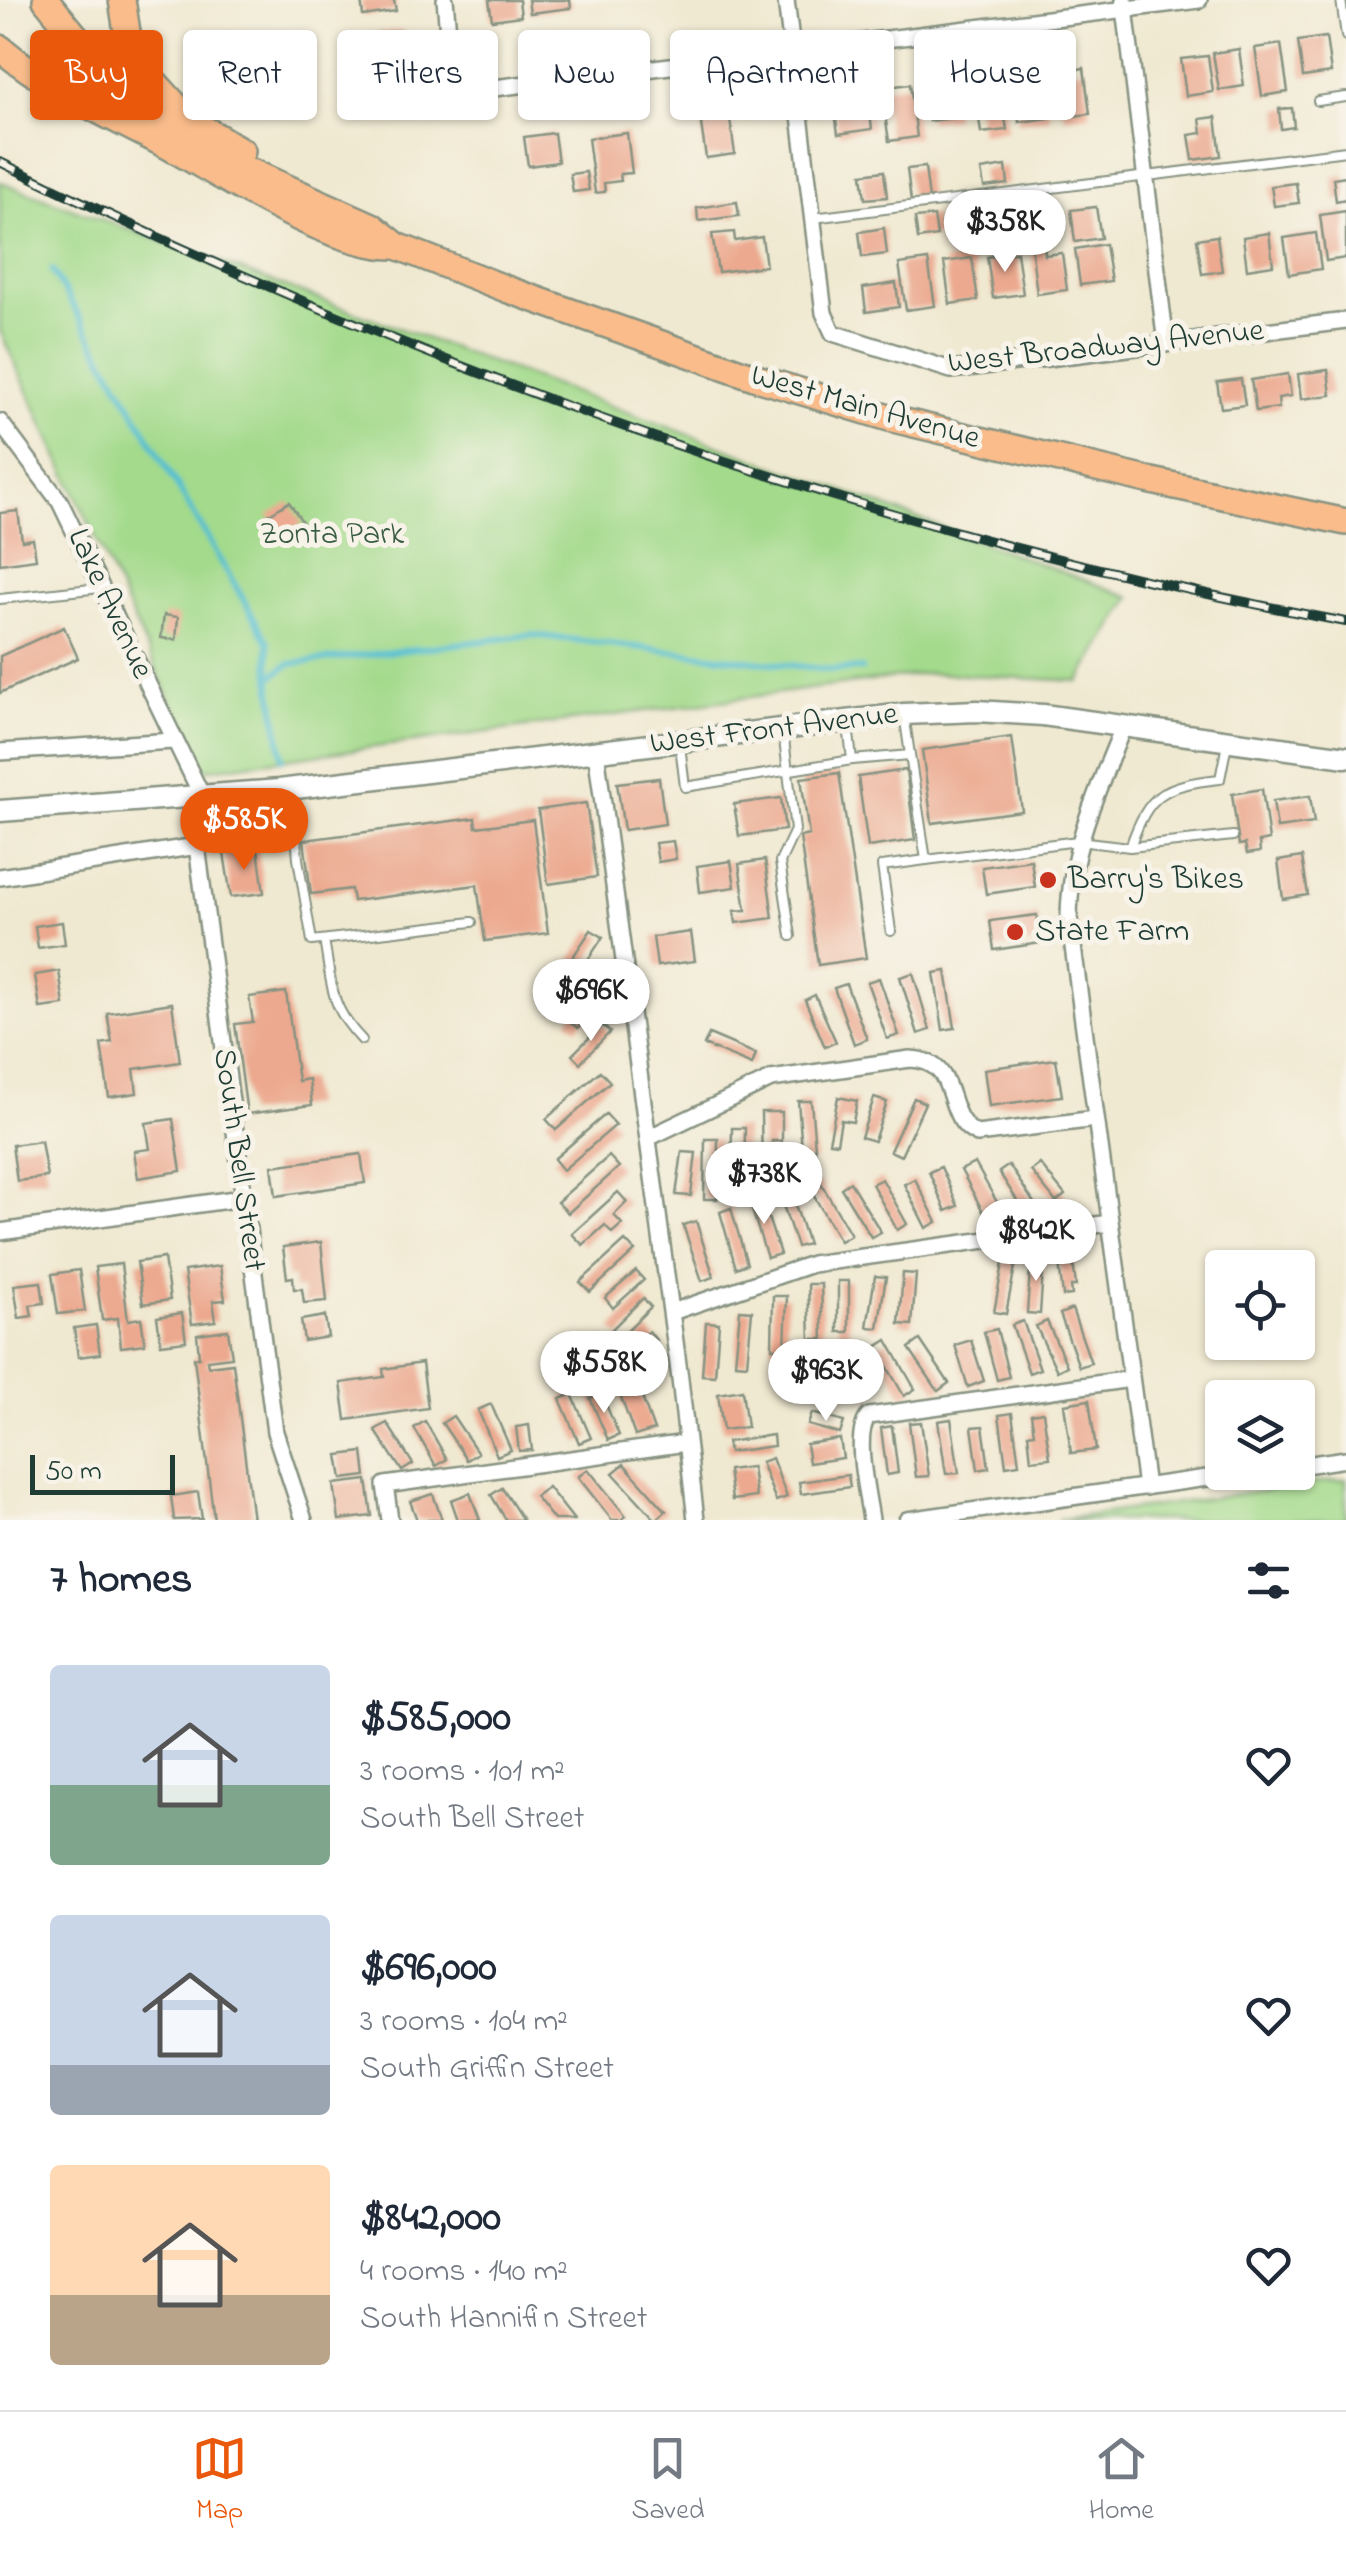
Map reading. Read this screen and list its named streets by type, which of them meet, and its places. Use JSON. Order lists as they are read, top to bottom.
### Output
{
  "streets": {
    "main road": ["West Main Avenue"],
    "street": [
      "West Broadway Avenue",
      "Lake Avenue",
      "West Front Avenue",
      "South Bell Street"
    ]
  },
  "crossings": [
    ["Lake Avenue", "West Front Avenue"],
    ["Lake Avenue", "South Bell Street"],
    ["West Front Avenue", "South Bell Street"]
  ],
  "parks": ["Zonta Park"],
  "places": ["Barry's Bikes", "State Farm"],
  "scale_bar": "50 m",
  "page": {
    "chip": [
      "Buy",
      "Rent",
      "Filters",
      "New",
      "Apartment",
      "House"
    ],
    "price": [
      "$358K",
      "$585K",
      "$696K",
      "$738K",
      "$842K",
      "$558K",
      "$963K"
    ],
    "scale": "50 m",
    "heading": "7 homes",
    "list": [
      {
        "name": "$585,000",
        "note": "3 rooms · 101 m² · South Bell Street"
      },
      {
        "name": "$696,000",
        "note": "3 rooms · 104 m² · South Griffin Street"
      },
      {
        "name": "$842,000",
        "note": "4 rooms · 140 m² · South Hannifin Street"
      }
    ],
    "tabs": ["Map", "Saved", "Home"]
  }
}
